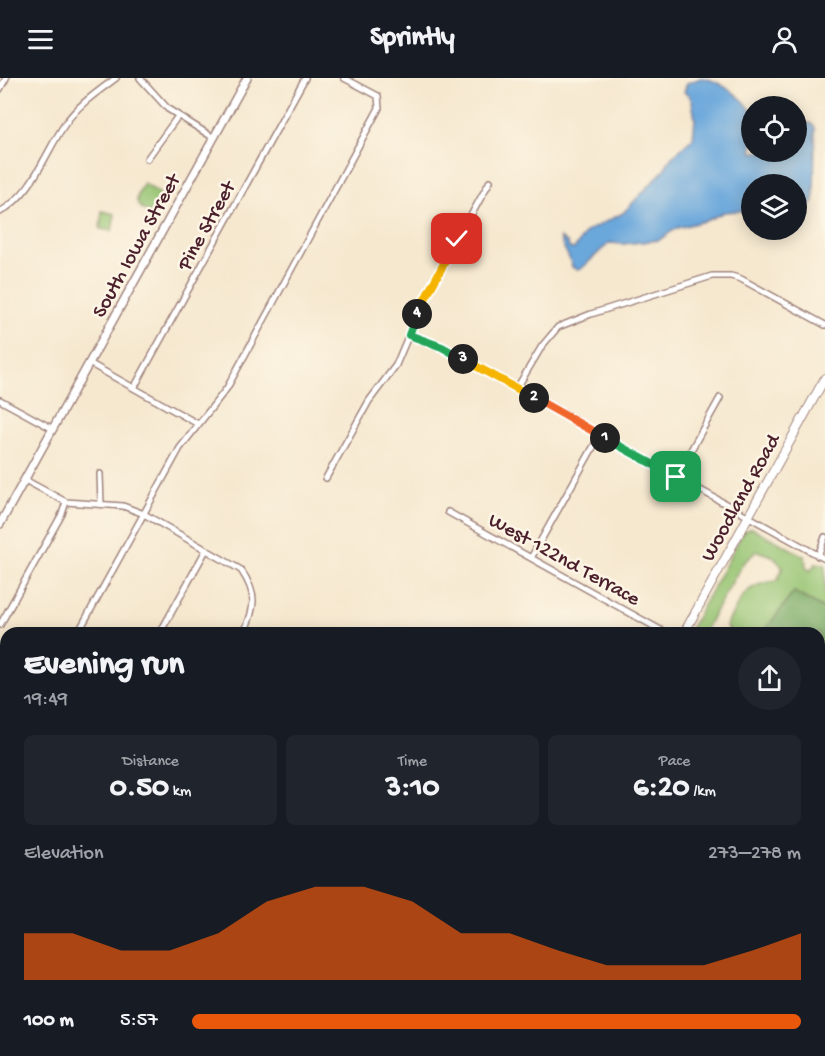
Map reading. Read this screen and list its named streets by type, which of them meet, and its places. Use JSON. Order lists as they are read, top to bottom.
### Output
{
  "streets": {
    "main road": ["Woodland Road"],
    "street": ["Pine Street", "South Iowa Street", "West 122nd Terrace"]
  },
  "page": {
    "header": "Sprintly",
    "pins": [
      "4",
      "3",
      "2",
      "1"
    ],
    "heading": ["Evening run", "19:49"],
    "stats": [
      ["Distance", "0.50 km"],
      ["Time", "3:10"],
      ["Pace", "6:20 /km"]
    ],
    "chart": ["Elevation", "273–278 m"],
    "list": [
      {
        "name": "100 m",
        "note": "5:57"
      }
    ]
  }
}
